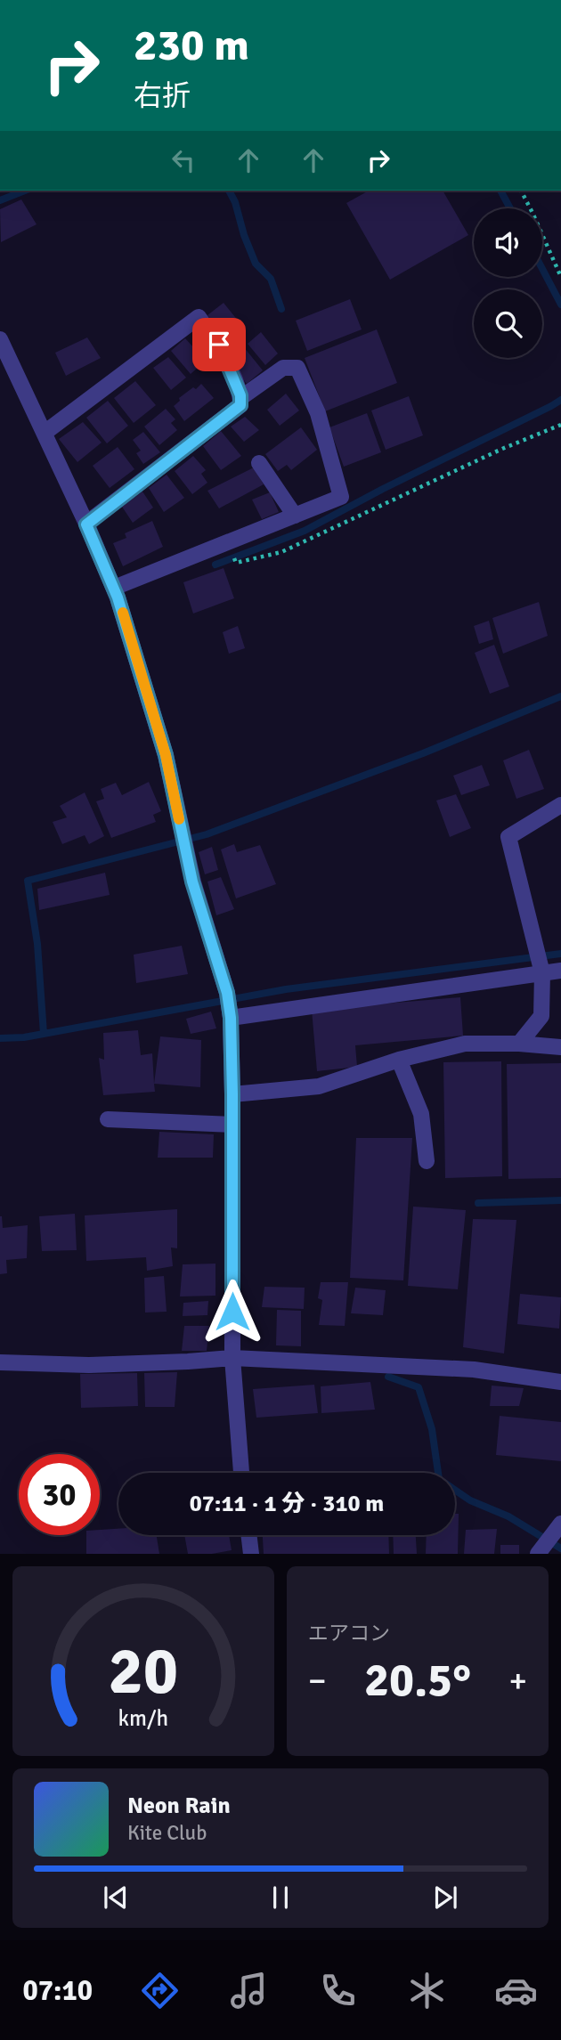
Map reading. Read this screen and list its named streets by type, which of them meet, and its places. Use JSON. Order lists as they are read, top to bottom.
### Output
{
  "page": {
    "turn": ["230 m", "右折"],
    "limit": "30",
    "trip": "07:11 · 1 分 · 310 m",
    "tile": "エアコン",
    "heat": ["−", "20.5°", "+"],
    "song": ["Neon Rain", "Kite Club"],
    "tabs": "07:10",
    "gauge": ["20", "km/h"]
  }
}
